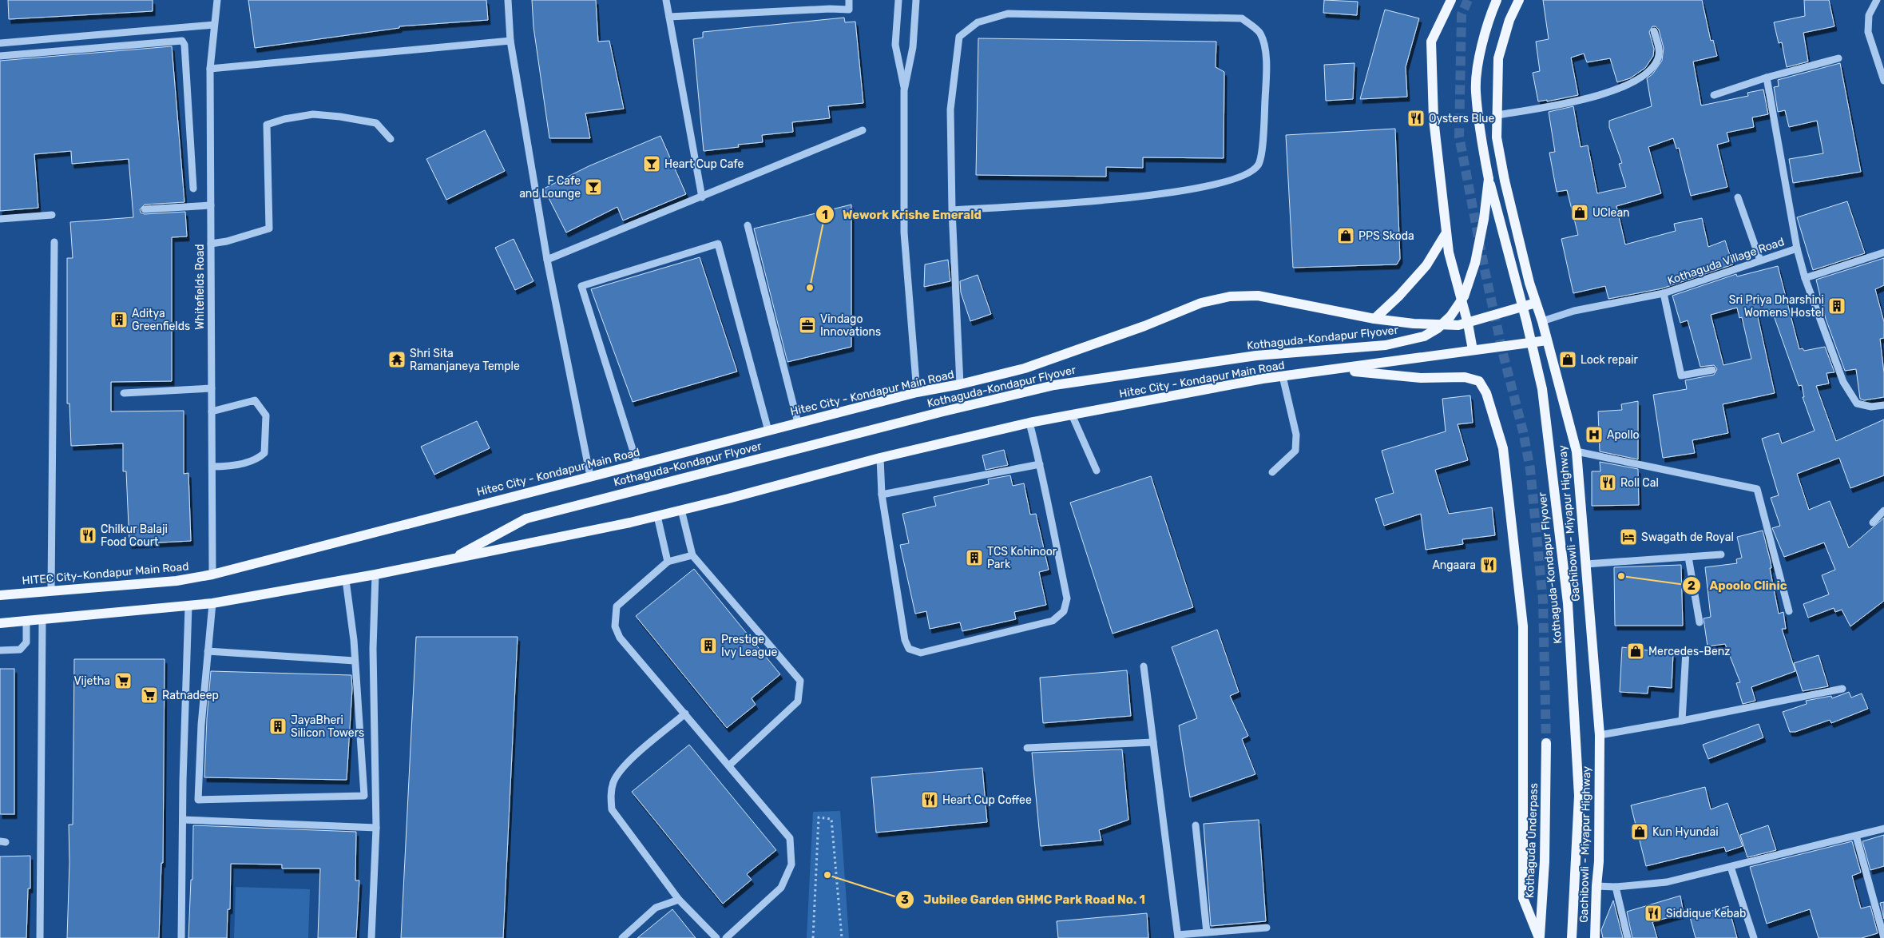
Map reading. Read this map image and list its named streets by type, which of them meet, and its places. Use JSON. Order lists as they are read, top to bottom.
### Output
{
  "streets": {
    "main road": [
      "Kothaguda-Kondapur Flyover",
      "Hitec City - Kondapur Main Road",
      "Gachibowli - Miyapur Highway",
      "HITEC City–Kondapur Main Road",
      "Kothaguda Underpass"
    ],
    "street": ["Kothaguda Village Road", "Whitefields Road"]
  },
  "crossings": [
    ["Kothaguda Village Road", "Gachibowli - Miyapur Highway"],
    ["Whitefields Road", "Hitec City - Kondapur Main Road"],
    ["Whitefields Road", "HITEC City–Kondapur Main Road"],
    ["Kothaguda-Kondapur Flyover", "Hitec City - Kondapur Main Road"],
    ["Hitec City - Kondapur Main Road", "Gachibowli - Miyapur Highway"],
    ["Hitec City - Kondapur Main Road", "HITEC City–Kondapur Main Road"]
  ],
  "places": {
    "restaurant": [
      "Oysters Blue",
      "Roll Cal",
      "Chilkur Balaji Food Court",
      "Angaara",
      "Heart Cup Coffee",
      "Siddique Kebab"
    ],
    "bar": ["Heart Cup Cafe", "F Cafe and Lounge"],
    "shop": [
      "UClean",
      "PPS Skoda",
      "Lock repair",
      "Mercedes-Benz",
      "Kun Hyundai"
    ],
    "other": ["Wework Krishe Emerald", "Apoolo Clinic", "Jubilee Garden GHMC Park Road No. 1"],
    "building": [
      "Sri Priya Dharshini Womens Hostel",
      "Aditya Greenfields",
      "TCS Kohinoor Park",
      "Prestige Ivy League",
      "JayaBheri Silicon Towers"
    ],
    "office": ["Vindago Innovations"],
    "temple": ["Shri Sita Ramanjaneya Temple"],
    "hospital": ["Apollo"],
    "hotel": ["Swagath de Royal"],
    "supermarket": ["Vijetha", "Ratnadeep"]
  }
}
